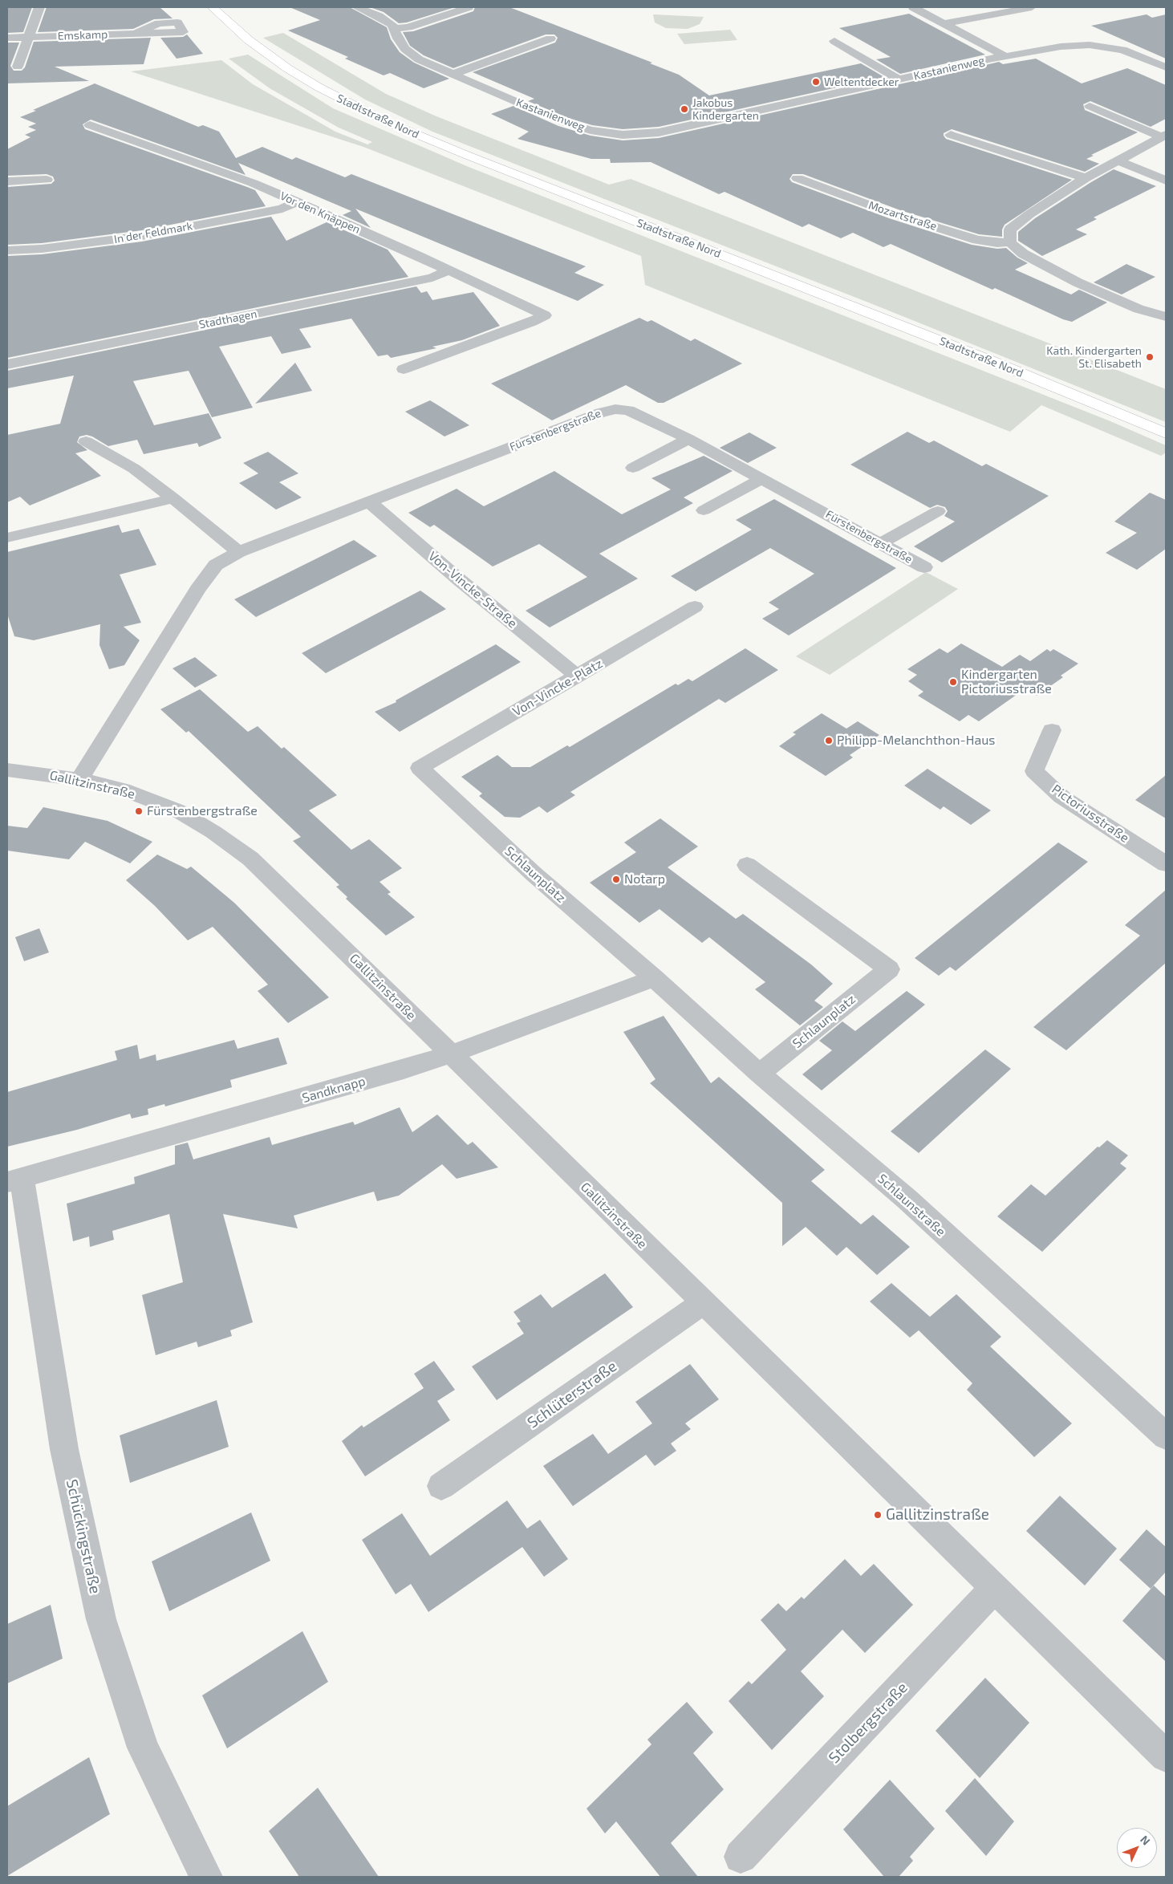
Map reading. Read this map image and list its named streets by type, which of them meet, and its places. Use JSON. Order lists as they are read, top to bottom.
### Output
{
  "streets": {
    "main road": ["Stadtstraße Nord"],
    "street": [
      "Emskamp",
      "Kastanienweg",
      "Vor den Knäppen",
      "Mozartstraße",
      "In der Feldmark",
      "Stadthagen",
      "Fürstenbergstraße",
      "Von-Vincke-Straße",
      "Von-Vincke-Platz",
      "Gallitzinstraße",
      "Pictoriusstraße",
      "Schlaunplatz",
      "Sandknapp",
      "Schlaunstraße",
      "Schlüterstraße",
      "Schückingstraße",
      "Stolbergstraße"
    ]
  },
  "crossings": [
    ["Vor den Knäppen", "In der Feldmark"],
    ["Vor den Knäppen", "Stadthagen"],
    ["Fürstenbergstraße", "Von-Vincke-Straße"],
    ["Fürstenbergstraße", "Gallitzinstraße"],
    ["Von-Vincke-Straße", "Von-Vincke-Platz"],
    ["Von-Vincke-Platz", "Schlaunplatz"],
    ["Gallitzinstraße", "Sandknapp"],
    ["Gallitzinstraße", "Schlüterstraße"],
    ["Gallitzinstraße", "Stolbergstraße"],
    ["Schlaunplatz", "Sandknapp"],
    ["Schlaunplatz", "Schlaunstraße"],
    ["Sandknapp", "Schlaunstraße"],
    ["Sandknapp", "Schückingstraße"]
  ],
  "places": [
    "Weltentdecker",
    "Jakobus Kindergarten",
    "Kath. Kindergarten St. Elisabeth",
    "Kindergarten Pictoriusstraße",
    "Philipp-Melanchthon-Haus",
    "Fürstenbergstraße",
    "Notarp",
    "Gallitzinstraße"
  ],
  "north": "top right"
}
